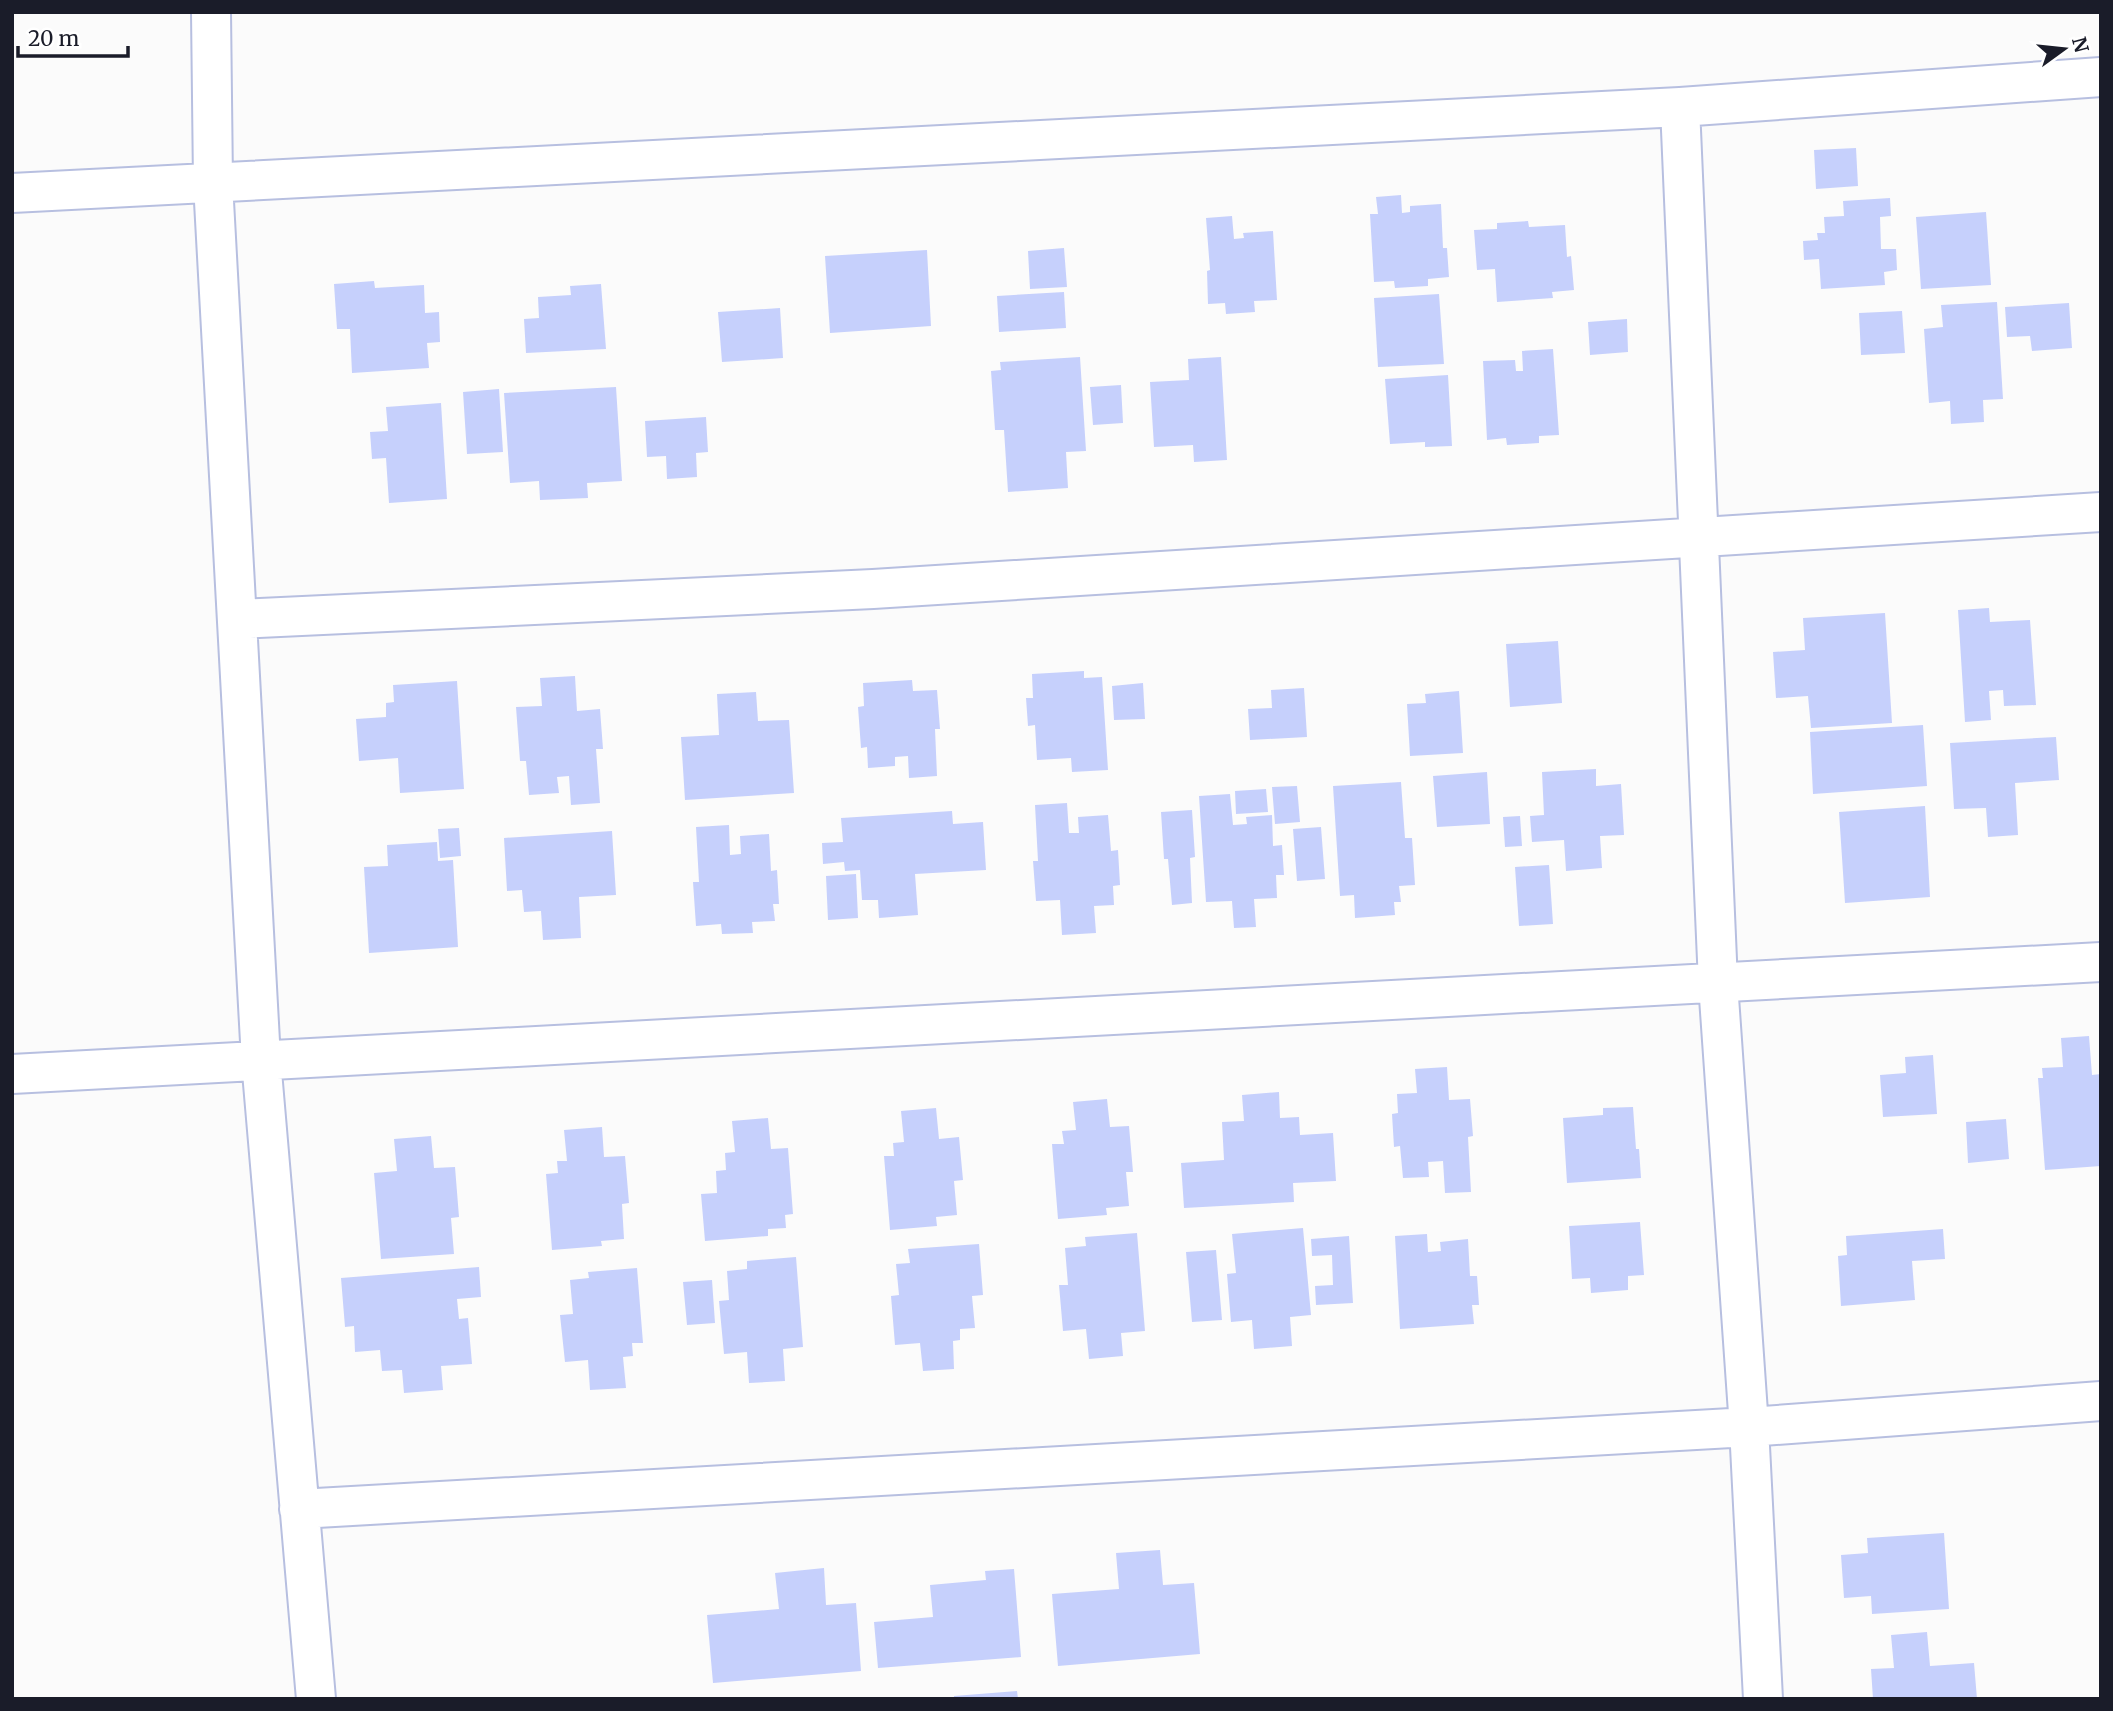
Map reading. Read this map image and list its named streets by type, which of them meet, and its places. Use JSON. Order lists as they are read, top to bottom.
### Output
{
  "scale_bar": "20 m",
  "north": "right"
}
